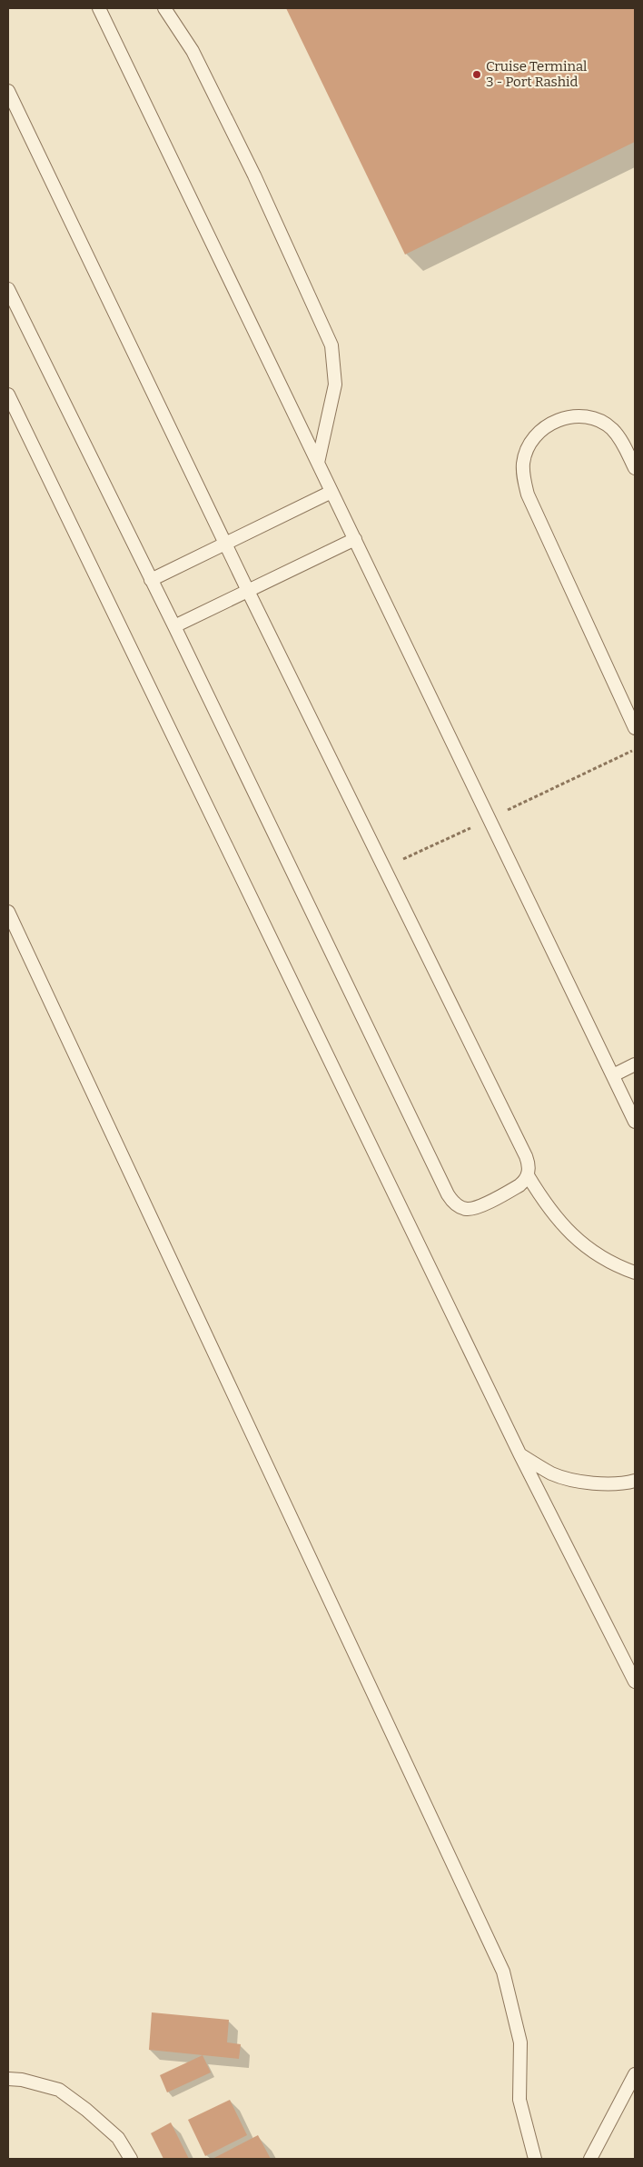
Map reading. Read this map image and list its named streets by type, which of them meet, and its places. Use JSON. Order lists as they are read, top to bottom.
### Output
{
  "places": ["Cruise Terminal 3 - Port Rashid"]
}
